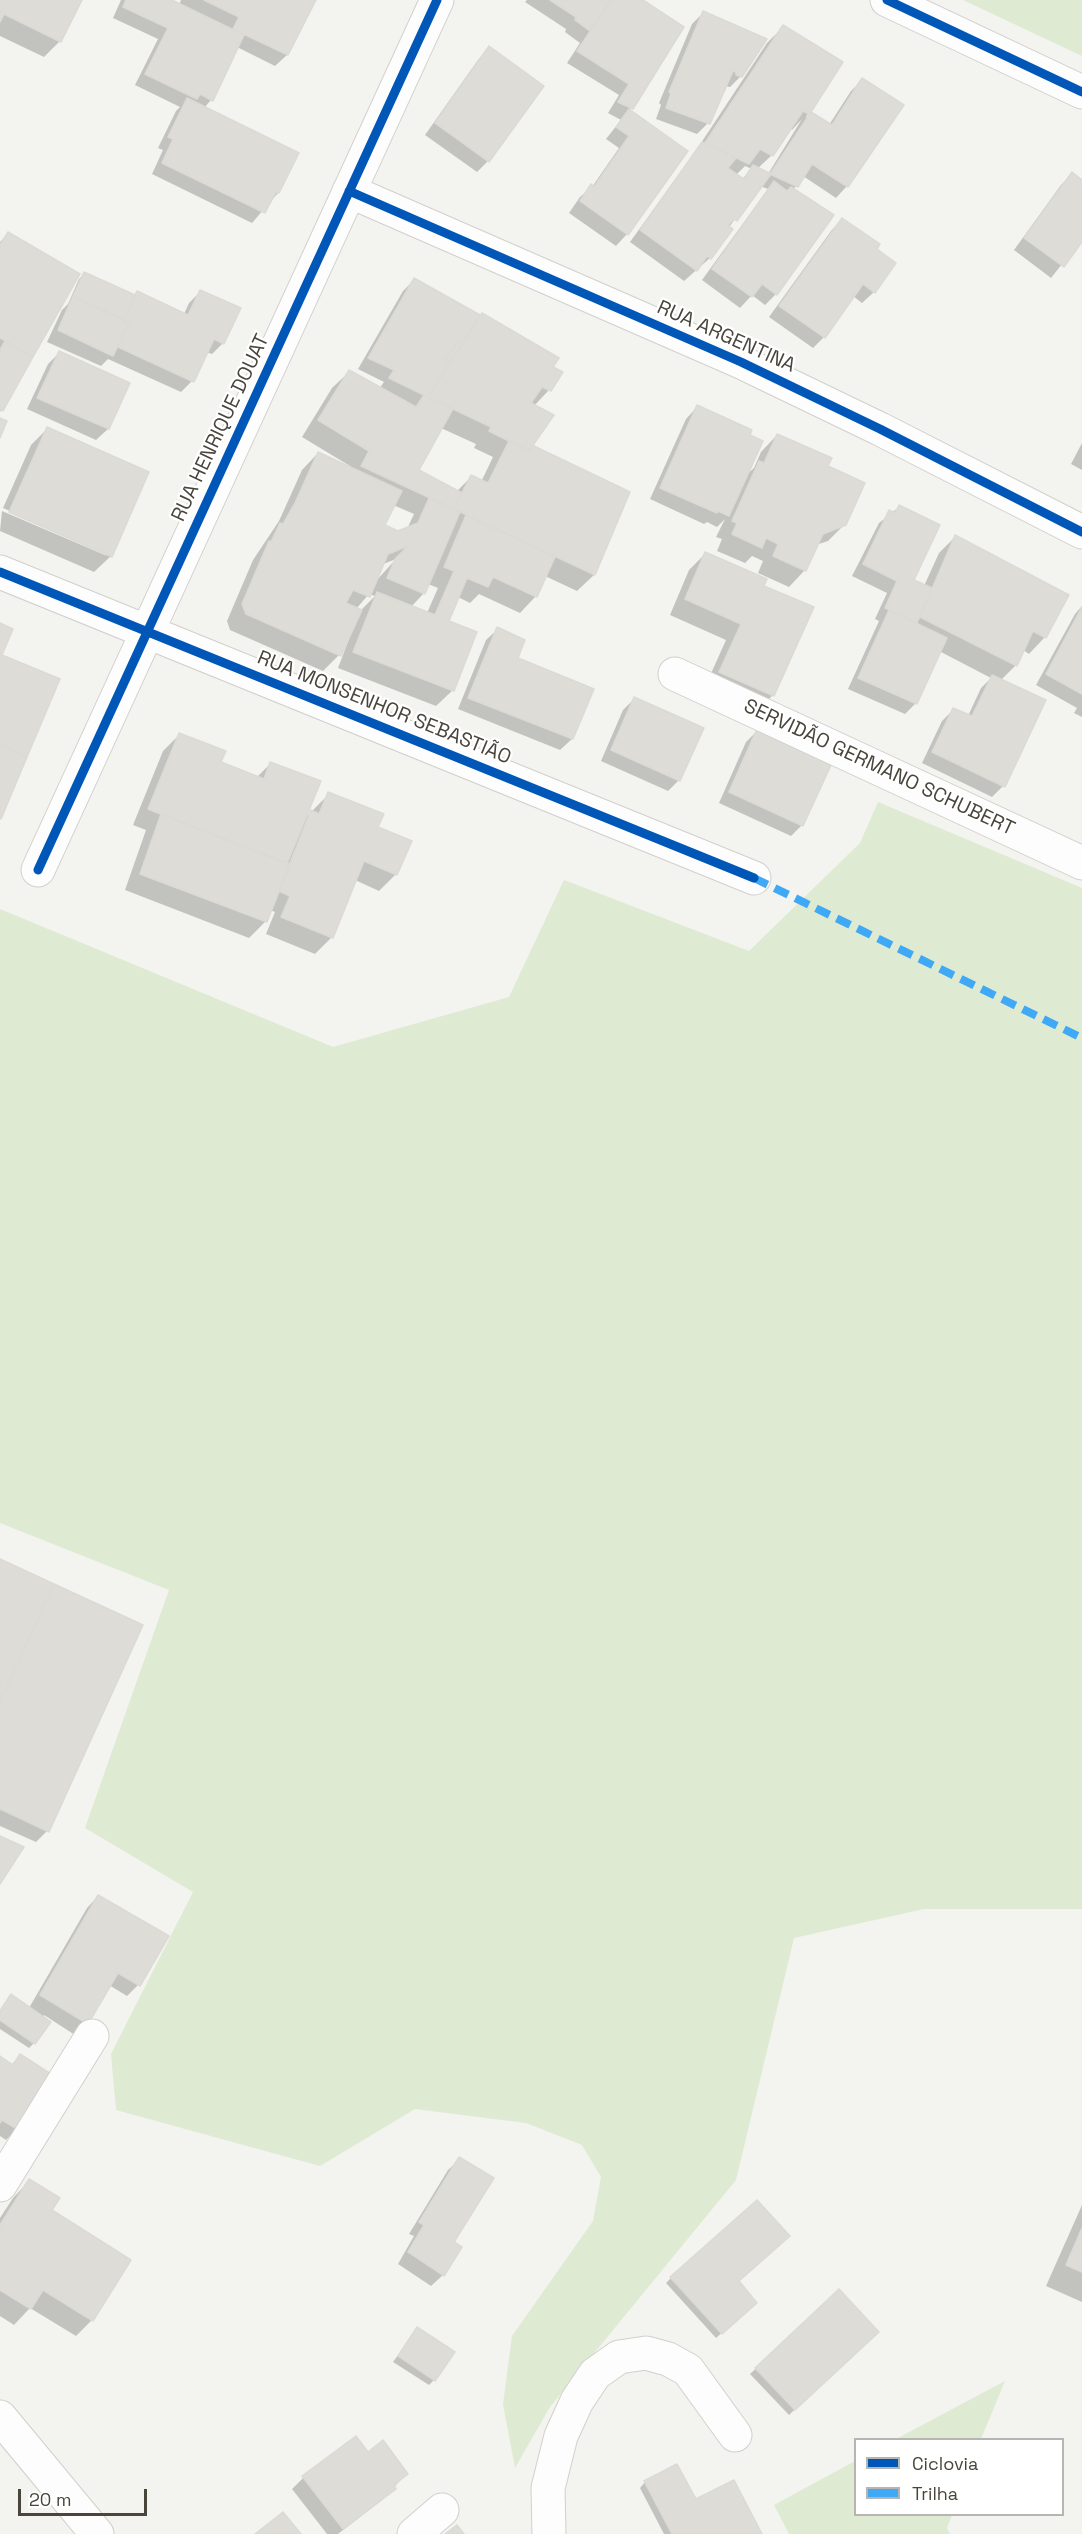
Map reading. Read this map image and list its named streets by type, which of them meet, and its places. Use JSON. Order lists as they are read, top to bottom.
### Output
{
  "streets": {
    "street": [
      "RUA ARGENTINA",
      "RUA HENRIQUE DOUAT",
      "RUA MONSENHOR SEBASTIÃO",
      "SERVIDÃO GERMANO SCHUBERT"
    ]
  },
  "crossings": [
    ["RUA ARGENTINA", "RUA HENRIQUE DOUAT"],
    ["RUA HENRIQUE DOUAT", "RUA MONSENHOR SEBASTIÃO"]
  ],
  "legend": ["Ciclovia", "Trilha"],
  "scale_bar": "20 m"
}
